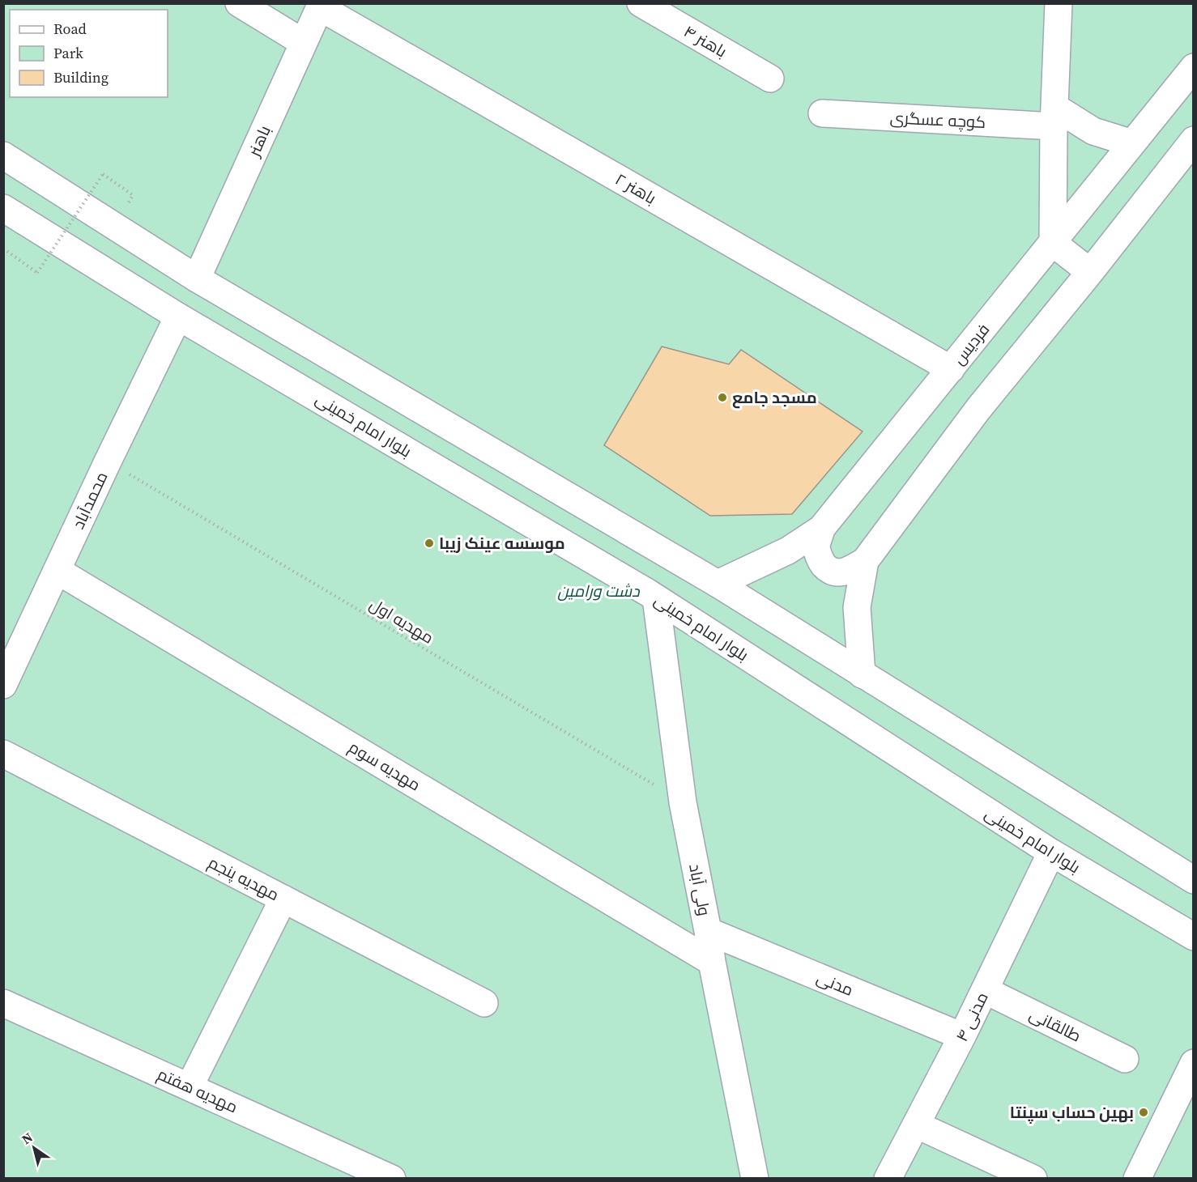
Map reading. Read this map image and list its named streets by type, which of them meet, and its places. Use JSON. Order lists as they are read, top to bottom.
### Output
{
  "streets": {
    "street": [
      "باهنر ۴",
      "کوچه عسگری",
      "باهنر",
      "باهنر ۲",
      "فردیس",
      "بلوار امام خمینی",
      "محمدآباد",
      "مهدیه سوم",
      "مهدیه پنجم",
      "ولی آباد",
      "مدنی",
      "مدنی ۴",
      "طالقانی",
      "مهدیه هفتم"
    ],
    "path": ["مهدیه اول"]
  },
  "crossings": [
    ["باهنر", "باهنر ۲"],
    ["باهنر ۲", "فردیس"],
    ["بلوار امام خمینی", "محمدآباد"],
    ["بلوار امام خمینی", "ولی آباد"],
    ["بلوار امام خمینی", "مدنی ۴"],
    ["محمدآباد", "مهدیه اول"],
    ["محمدآباد", "مهدیه سوم"],
    ["مهدیه اول", "ولی آباد"],
    ["مهدیه سوم", "ولی آباد"],
    ["ولی آباد", "مدنی"],
    ["مدنی", "مدنی ۴"],
    ["مدنی ۴", "طالقانی"]
  ],
  "parks": ["دشت ورامین"],
  "places": ["مسجد جامع", "موسسه عینک زیبا", "بهین حساب سپنتا"],
  "legend": ["Road", "Park", "Building"],
  "north": "top left"
}
